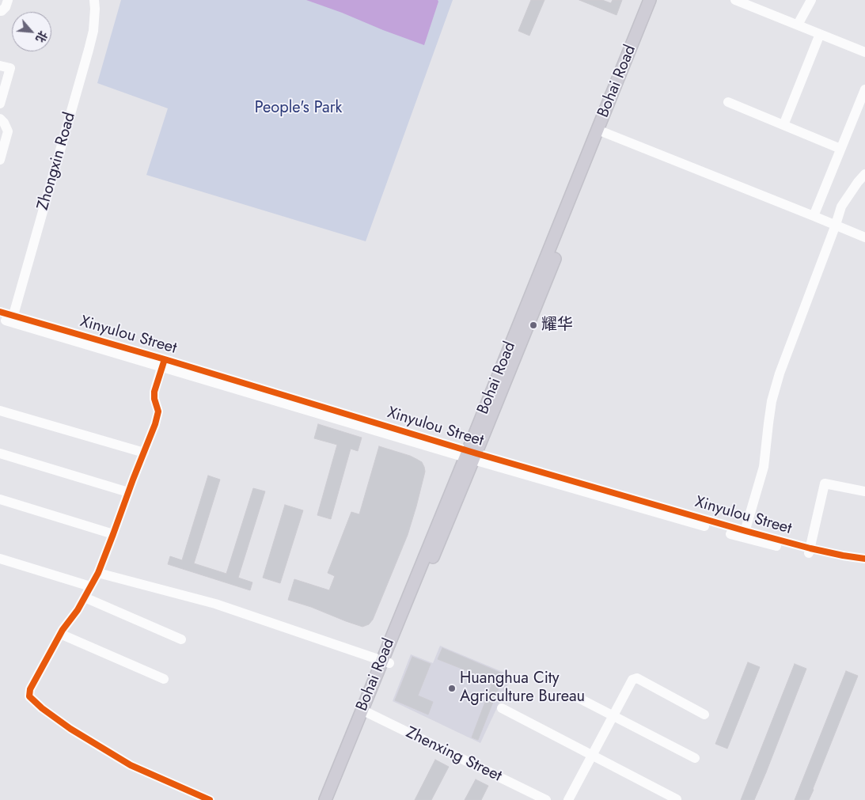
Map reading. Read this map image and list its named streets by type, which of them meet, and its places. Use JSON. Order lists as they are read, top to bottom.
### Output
{
  "streets": {
    "main road": ["Bohai Road"],
    "street": ["Zhongxin Road", "Xinyulou Street", "Zhenxing Street"]
  },
  "crossings": [
    ["Bohai Road", "Xinyulou Street"],
    ["Bohai Road", "Zhenxing Street"],
    ["Zhongxin Road", "Xinyulou Street"]
  ],
  "parks": ["People's Park"],
  "places": ["耀华", "Huanghua City Agriculture Bureau"],
  "north": "bottom right"
}
